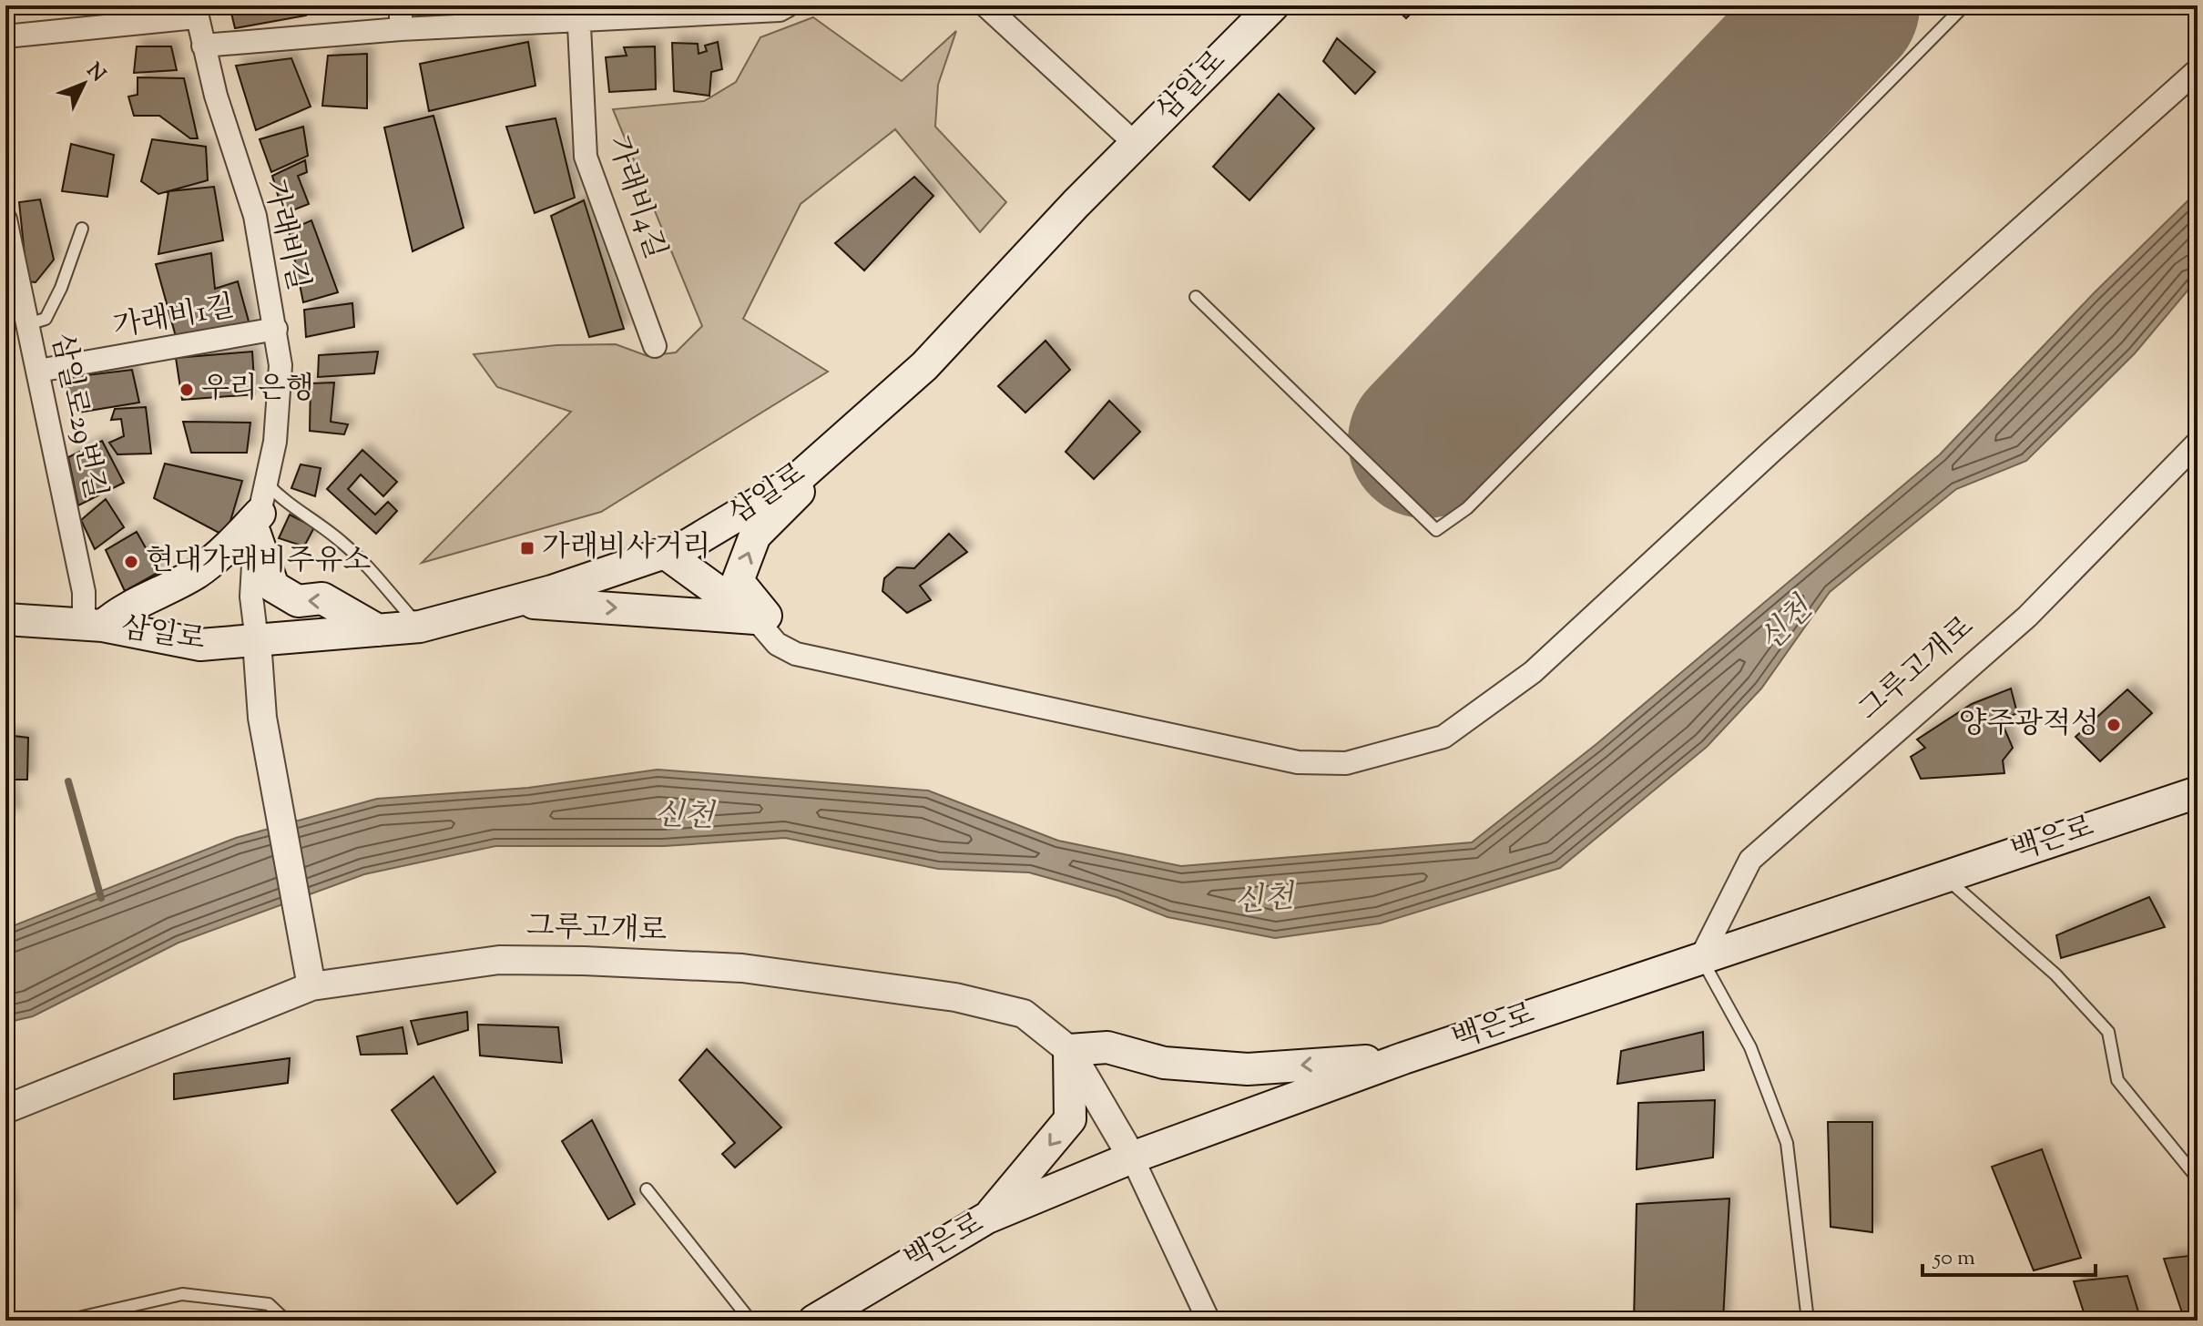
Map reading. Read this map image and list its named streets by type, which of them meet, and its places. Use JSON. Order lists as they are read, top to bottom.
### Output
{
  "streets": {
    "main road": ["삼일로", "백은로"],
    "street": [
      "가래비4길",
      "가래비길",
      "가래비1길",
      "삼일로29번길",
      "그루고개로"
    ]
  },
  "crossings": [
    ["삼일로", "가래비길"],
    ["삼일로", "삼일로29번길"],
    ["가래비길", "가래비1길"],
    ["가래비1길", "삼일로29번길"],
    ["그루고개로", "백은로"]
  ],
  "water": ["신천"],
  "places": {
    "other": ["우리은행", "현대가래비주유소", "양주광적성"],
    "transit": ["가래비사거리"]
  },
  "scale_bar": "50 m",
  "north": "top right"
}
